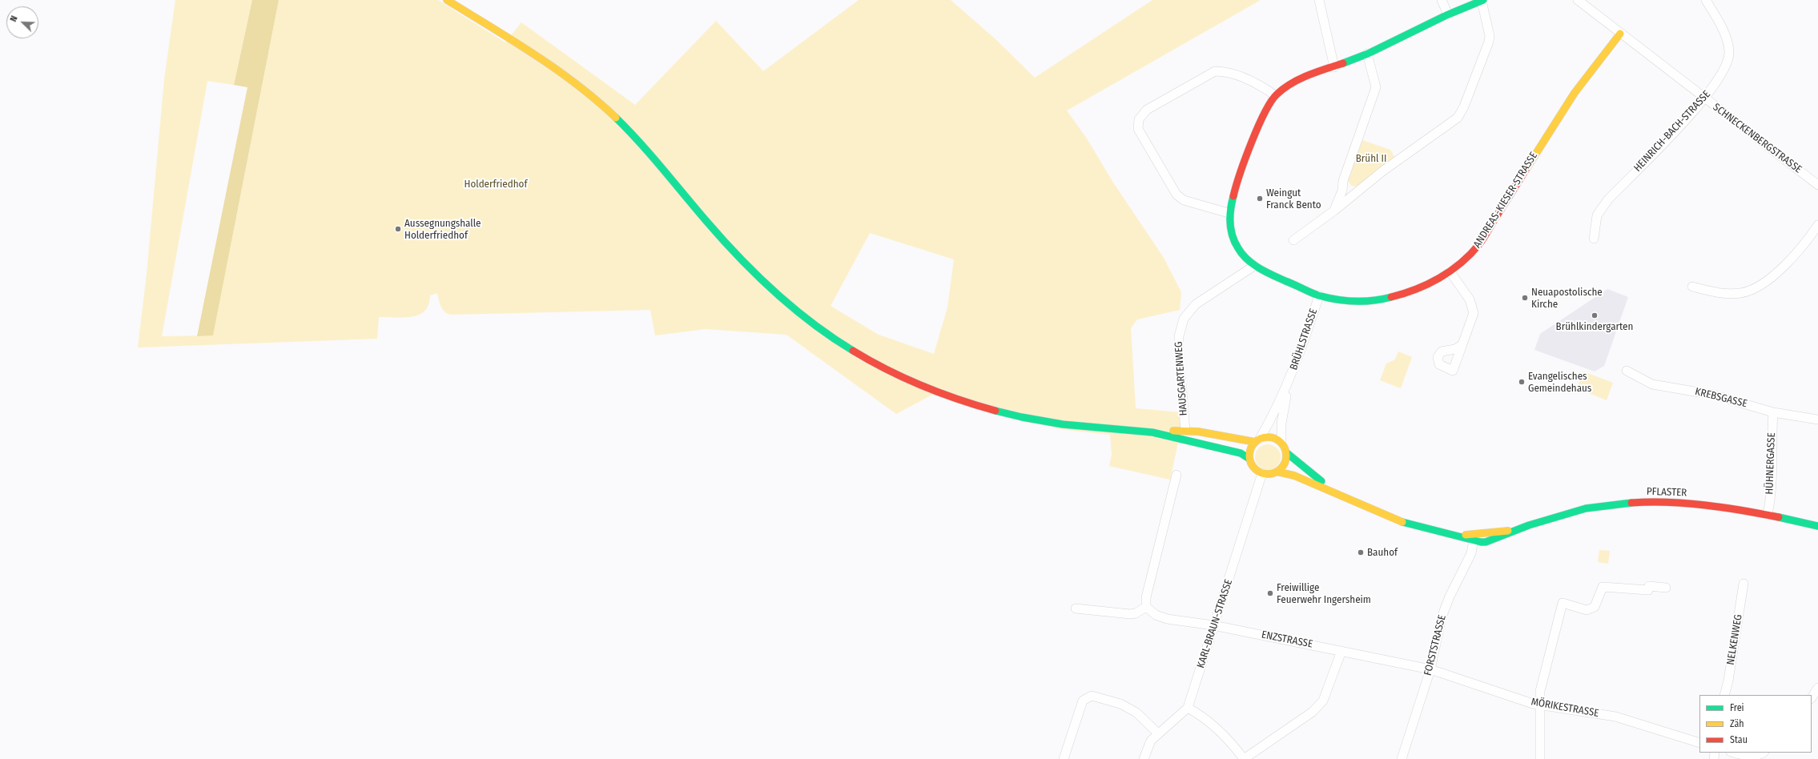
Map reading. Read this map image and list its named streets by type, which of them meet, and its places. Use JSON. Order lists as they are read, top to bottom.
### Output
{
  "streets": {
    "street": [
      "HEINRICH-BACH-STRASSE",
      "SCHNECKENBERGSTRASSE",
      "ANDREAS-KIESER-STRASSE",
      "BRÜHLSTRASSE",
      "HAUSGARTENWEG",
      "KREBSGASSE",
      "HÜHNERGASSE",
      "PFLASTER",
      "KARL-BRAUN-STRASSE",
      "ENZSTRASSE",
      "NELKENWEG",
      "FORSTSTRASSE",
      "MÖRIKESTRASSE"
    ]
  },
  "crossings": [
    ["HEINRICH-BACH-STRASSE", "SCHNECKENBERGSTRASSE"],
    ["SCHNECKENBERGSTRASSE", "ANDREAS-KIESER-STRASSE"],
    ["ANDREAS-KIESER-STRASSE", "BRÜHLSTRASSE"],
    ["ANDREAS-KIESER-STRASSE", "HAUSGARTENWEG"],
    ["BRÜHLSTRASSE", "KARL-BRAUN-STRASSE"],
    ["KREBSGASSE", "HÜHNERGASSE"],
    ["HÜHNERGASSE", "PFLASTER"],
    ["PFLASTER", "FORSTSTRASSE"],
    ["KARL-BRAUN-STRASSE", "ENZSTRASSE"],
    ["ENZSTRASSE", "FORSTSTRASSE"],
    ["ENZSTRASSE", "MÖRIKESTRASSE"],
    ["FORSTSTRASSE", "MÖRIKESTRASSE"]
  ],
  "parks": ["Brühl II", "Holderfriedhof"],
  "places": [
    "Weingut Franck Bento",
    "Aussegnungshalle Holderfriedhof",
    "Neuapostolische Kirche",
    "Brühlkindergarten",
    "Evangelisches Gemeindehaus",
    "Bauhof",
    "Freiwillige Feuerwehr Ingersheim"
  ],
  "legend": ["Frei", "Zäh", "Stau"],
  "north": "top left"
}
